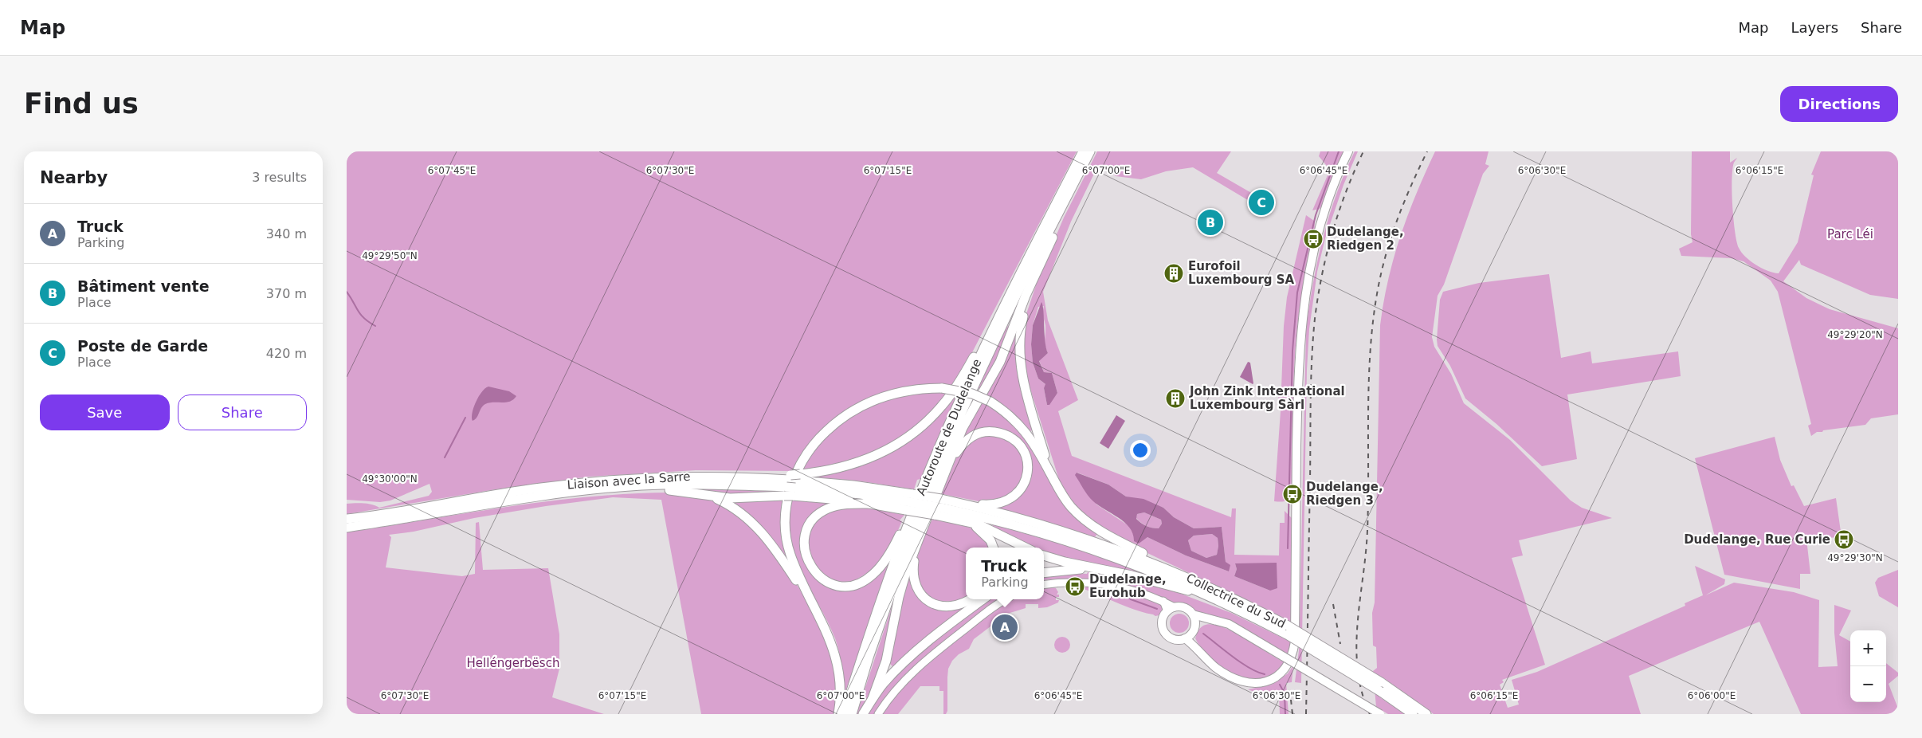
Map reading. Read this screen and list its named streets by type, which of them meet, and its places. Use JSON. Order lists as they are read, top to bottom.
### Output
{
  "streets": {
    "highway": ["Autoroute de Dudelange", "Liaison avec la Sarre", "Collectrice du Sud"]
  },
  "crossings": [
    ["Liaison avec la Sarre", "Collectrice du Sud"]
  ],
  "parks": ["Parc Léi", "Helléngerbësch"],
  "places": {
    "bus stop": [
      "Dudelange, Riedgen 2",
      "Dudelange, Riedgen 3",
      "Dudelange, Rue Curie",
      "Dudelange, Eurohub"
    ],
    "building": ["Eurofoil Luxembourg SA", "John Zink International Luxembourg Sàrl"]
  },
  "page": {
    "header": "Map",
    "nav": ["Map", "Layers", "Share"],
    "buttons": [
      "Directions",
      ["Save", "Share"]
    ],
    "title": "Find us",
    "heading": ["Nearby", "3 results"],
    "pins": ["C", "B", "A"],
    "list": [
      {
        "mark": "A",
        "name": "Truck",
        "note": "Parking",
        "value": "340 m"
      },
      {
        "mark": "B",
        "name": "Bâtiment vente",
        "note": "Place",
        "value": "370 m"
      },
      {
        "mark": "C",
        "name": "Poste de Garde",
        "note": "Place",
        "value": "420 m"
      }
    ],
    "popup": ["Truck", "Parking"],
    "map_buttons": ["+", "−"]
  },
  "coordinates": [
    "6°07'45\"E",
    "6°07'30\"E",
    "6°07'15\"E",
    "6°07'00\"E",
    "6°06'45\"E",
    "6°06'30\"E",
    "6°06'15\"E",
    "49°29'50\"N",
    "49°29'20\"N",
    "49°30'00\"N",
    "49°29'30\"N",
    "6°06'00\"E"
  ]
}
